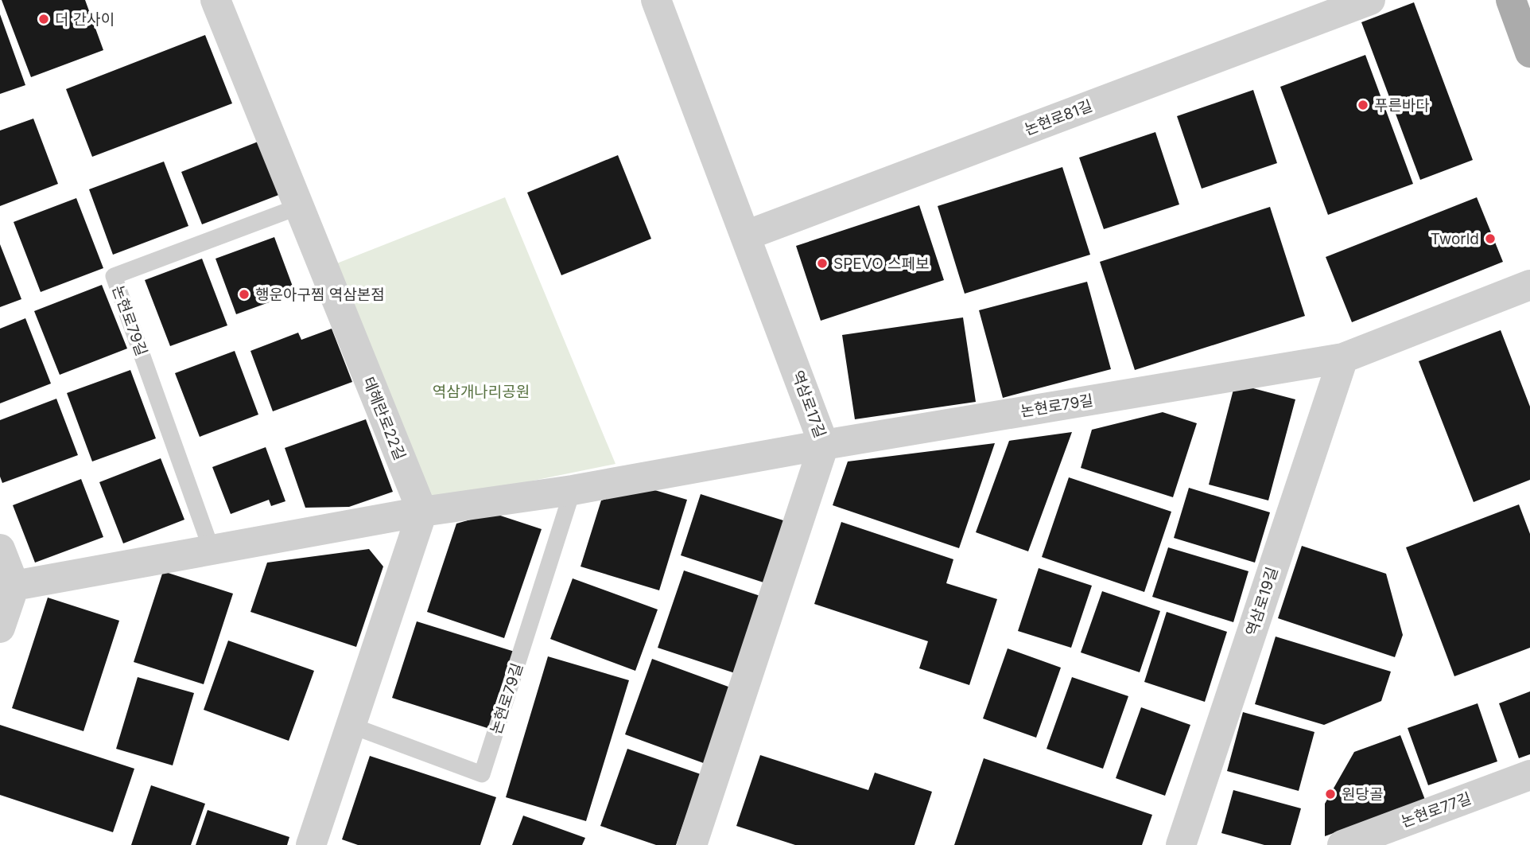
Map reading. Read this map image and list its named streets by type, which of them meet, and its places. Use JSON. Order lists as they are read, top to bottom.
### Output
{
  "streets": {
    "street": [
      "논현로81길",
      "논현로79길",
      "역삼로17길",
      "테헤란로22길",
      "역삼로19길",
      "논현로77길"
    ]
  },
  "crossings": [
    ["논현로81길", "역삼로17길"],
    ["논현로79길", "역삼로17길"],
    ["논현로79길", "테헤란로22길"],
    ["논현로79길", "역삼로19길"]
  ],
  "parks": ["역삼개나리공원"],
  "places": [
    "더 간사이",
    "푸른바다",
    "Tworld",
    "SPEVO 스페보",
    "행운아구찜 역삼본점",
    "원당골"
  ]
}
